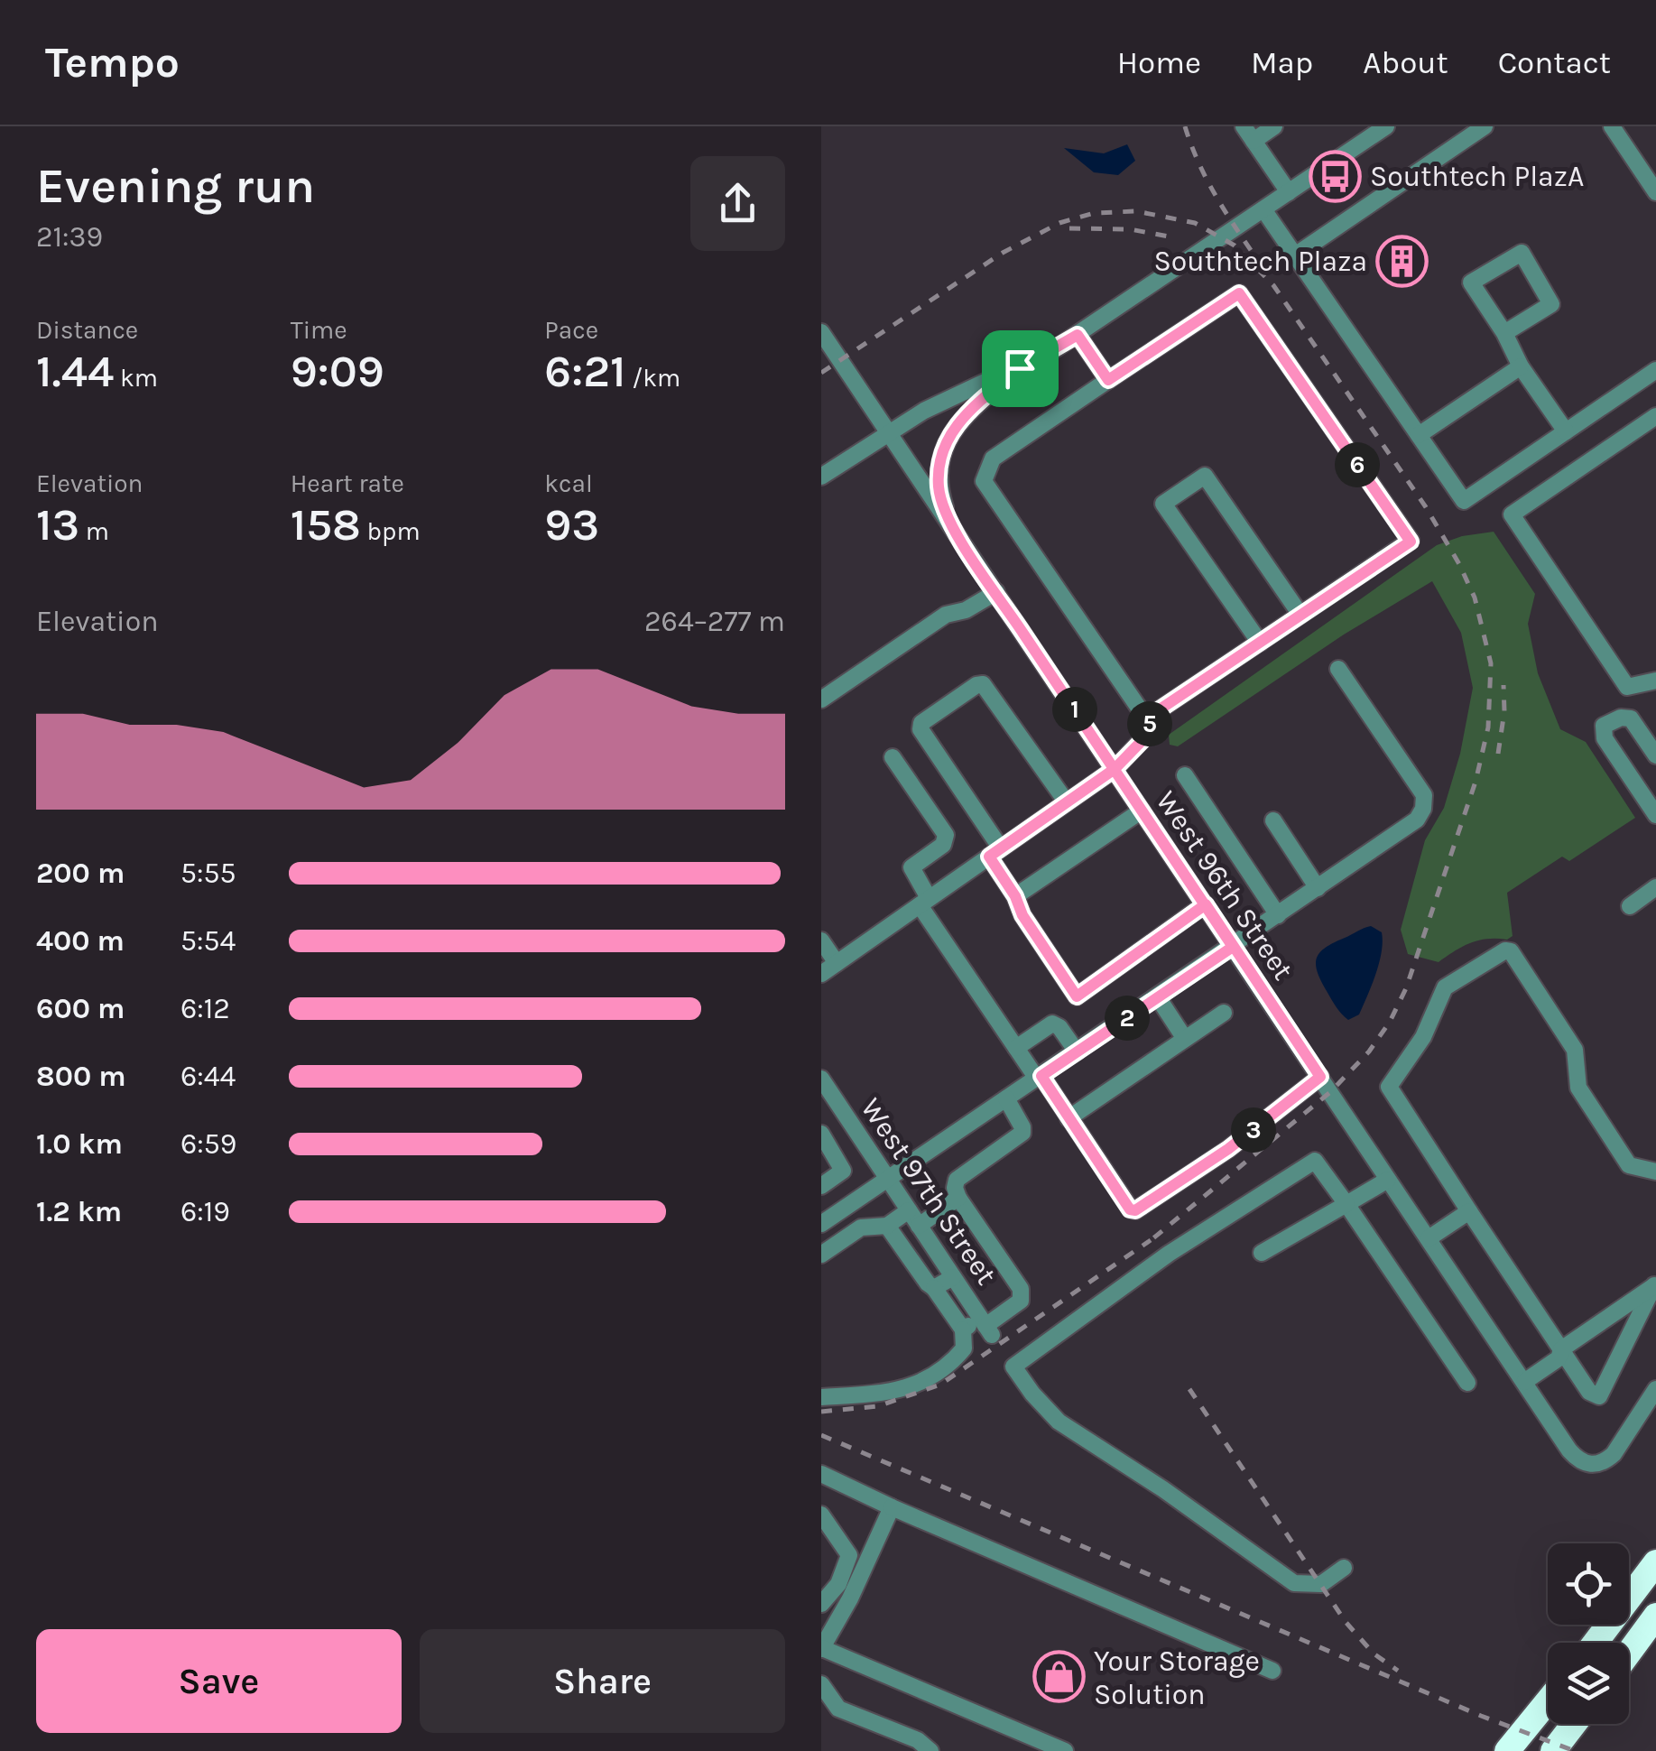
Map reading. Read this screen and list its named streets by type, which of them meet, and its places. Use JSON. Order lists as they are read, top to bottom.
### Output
{
  "streets": {
    "street": ["West 96th Street", "West 97th Street"]
  },
  "places": {
    "bus stop": ["Southtech PlazA"],
    "building": ["Southtech Plaza"],
    "shop": ["Your Storage Solution"]
  },
  "page": {
    "header": "Tempo",
    "nav": [
      "Home",
      "Map",
      "About",
      "Contact"
    ],
    "heading": ["Evening run", "21:39"],
    "stats": [
      ["Distance", "1.44 km"],
      ["Time", "9:09"],
      ["Pace", "6:21 /km"],
      ["Elevation", "13 m"],
      ["Heart rate", "158 bpm"],
      ["kcal", "93"]
    ],
    "pins": [
      "6",
      "1",
      "5",
      "2",
      "3"
    ],
    "chart": ["Elevation", "264–277 m"],
    "list": [
      {
        "name": "200 m",
        "note": "5:55"
      },
      {
        "name": "400 m",
        "note": "5:54"
      },
      {
        "name": "600 m",
        "note": "6:12"
      },
      {
        "name": "800 m",
        "note": "6:44"
      },
      {
        "name": "1.0 km",
        "note": "6:59"
      },
      {
        "name": "1.2 km",
        "note": "6:19"
      }
    ],
    "buttons": ["Save", "Share"]
  }
}
